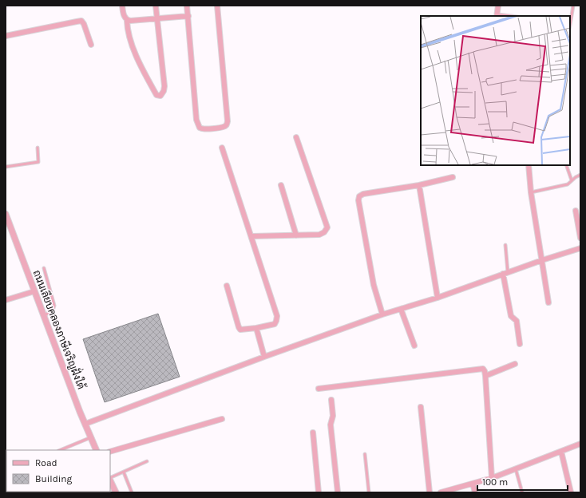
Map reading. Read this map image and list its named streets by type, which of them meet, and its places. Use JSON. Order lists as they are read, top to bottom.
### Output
{
  "streets": {
    "street": ["ถนนเลียบคลองภาษีเจริญฝั่งใต้"]
  },
  "legend": ["Road", "Building"],
  "scale_bar": "100 m"
}
